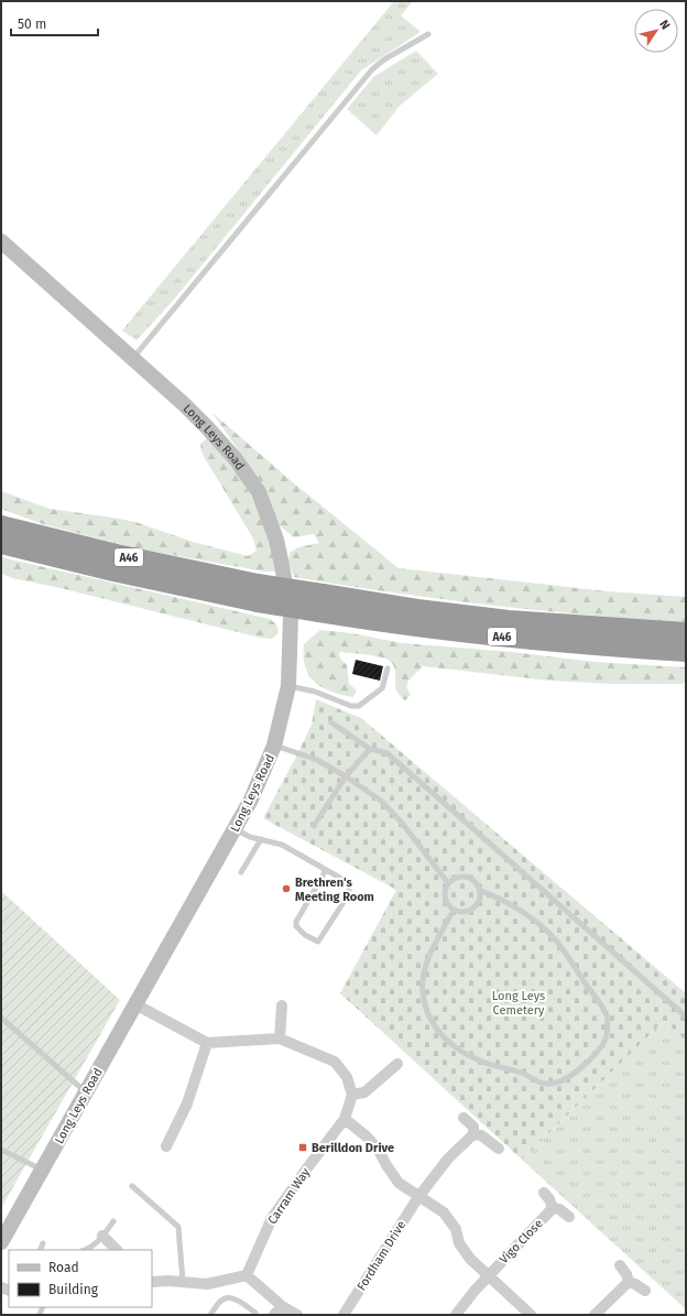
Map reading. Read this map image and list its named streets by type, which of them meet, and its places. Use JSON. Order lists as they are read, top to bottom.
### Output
{
  "streets": {
    "highway": ["A46"],
    "street": [
      "Long Leys Road",
      "Carram Way",
      "Vigo Close",
      "Fordham Drive"
    ]
  },
  "parks": ["Long Leys Cemetery"],
  "places": {
    "other": ["Brethren's Meeting Room"],
    "transit": ["Berilldon Drive"]
  },
  "legend": ["Road", "Building"],
  "scale_bar": "50 m",
  "north": "top right"
}
